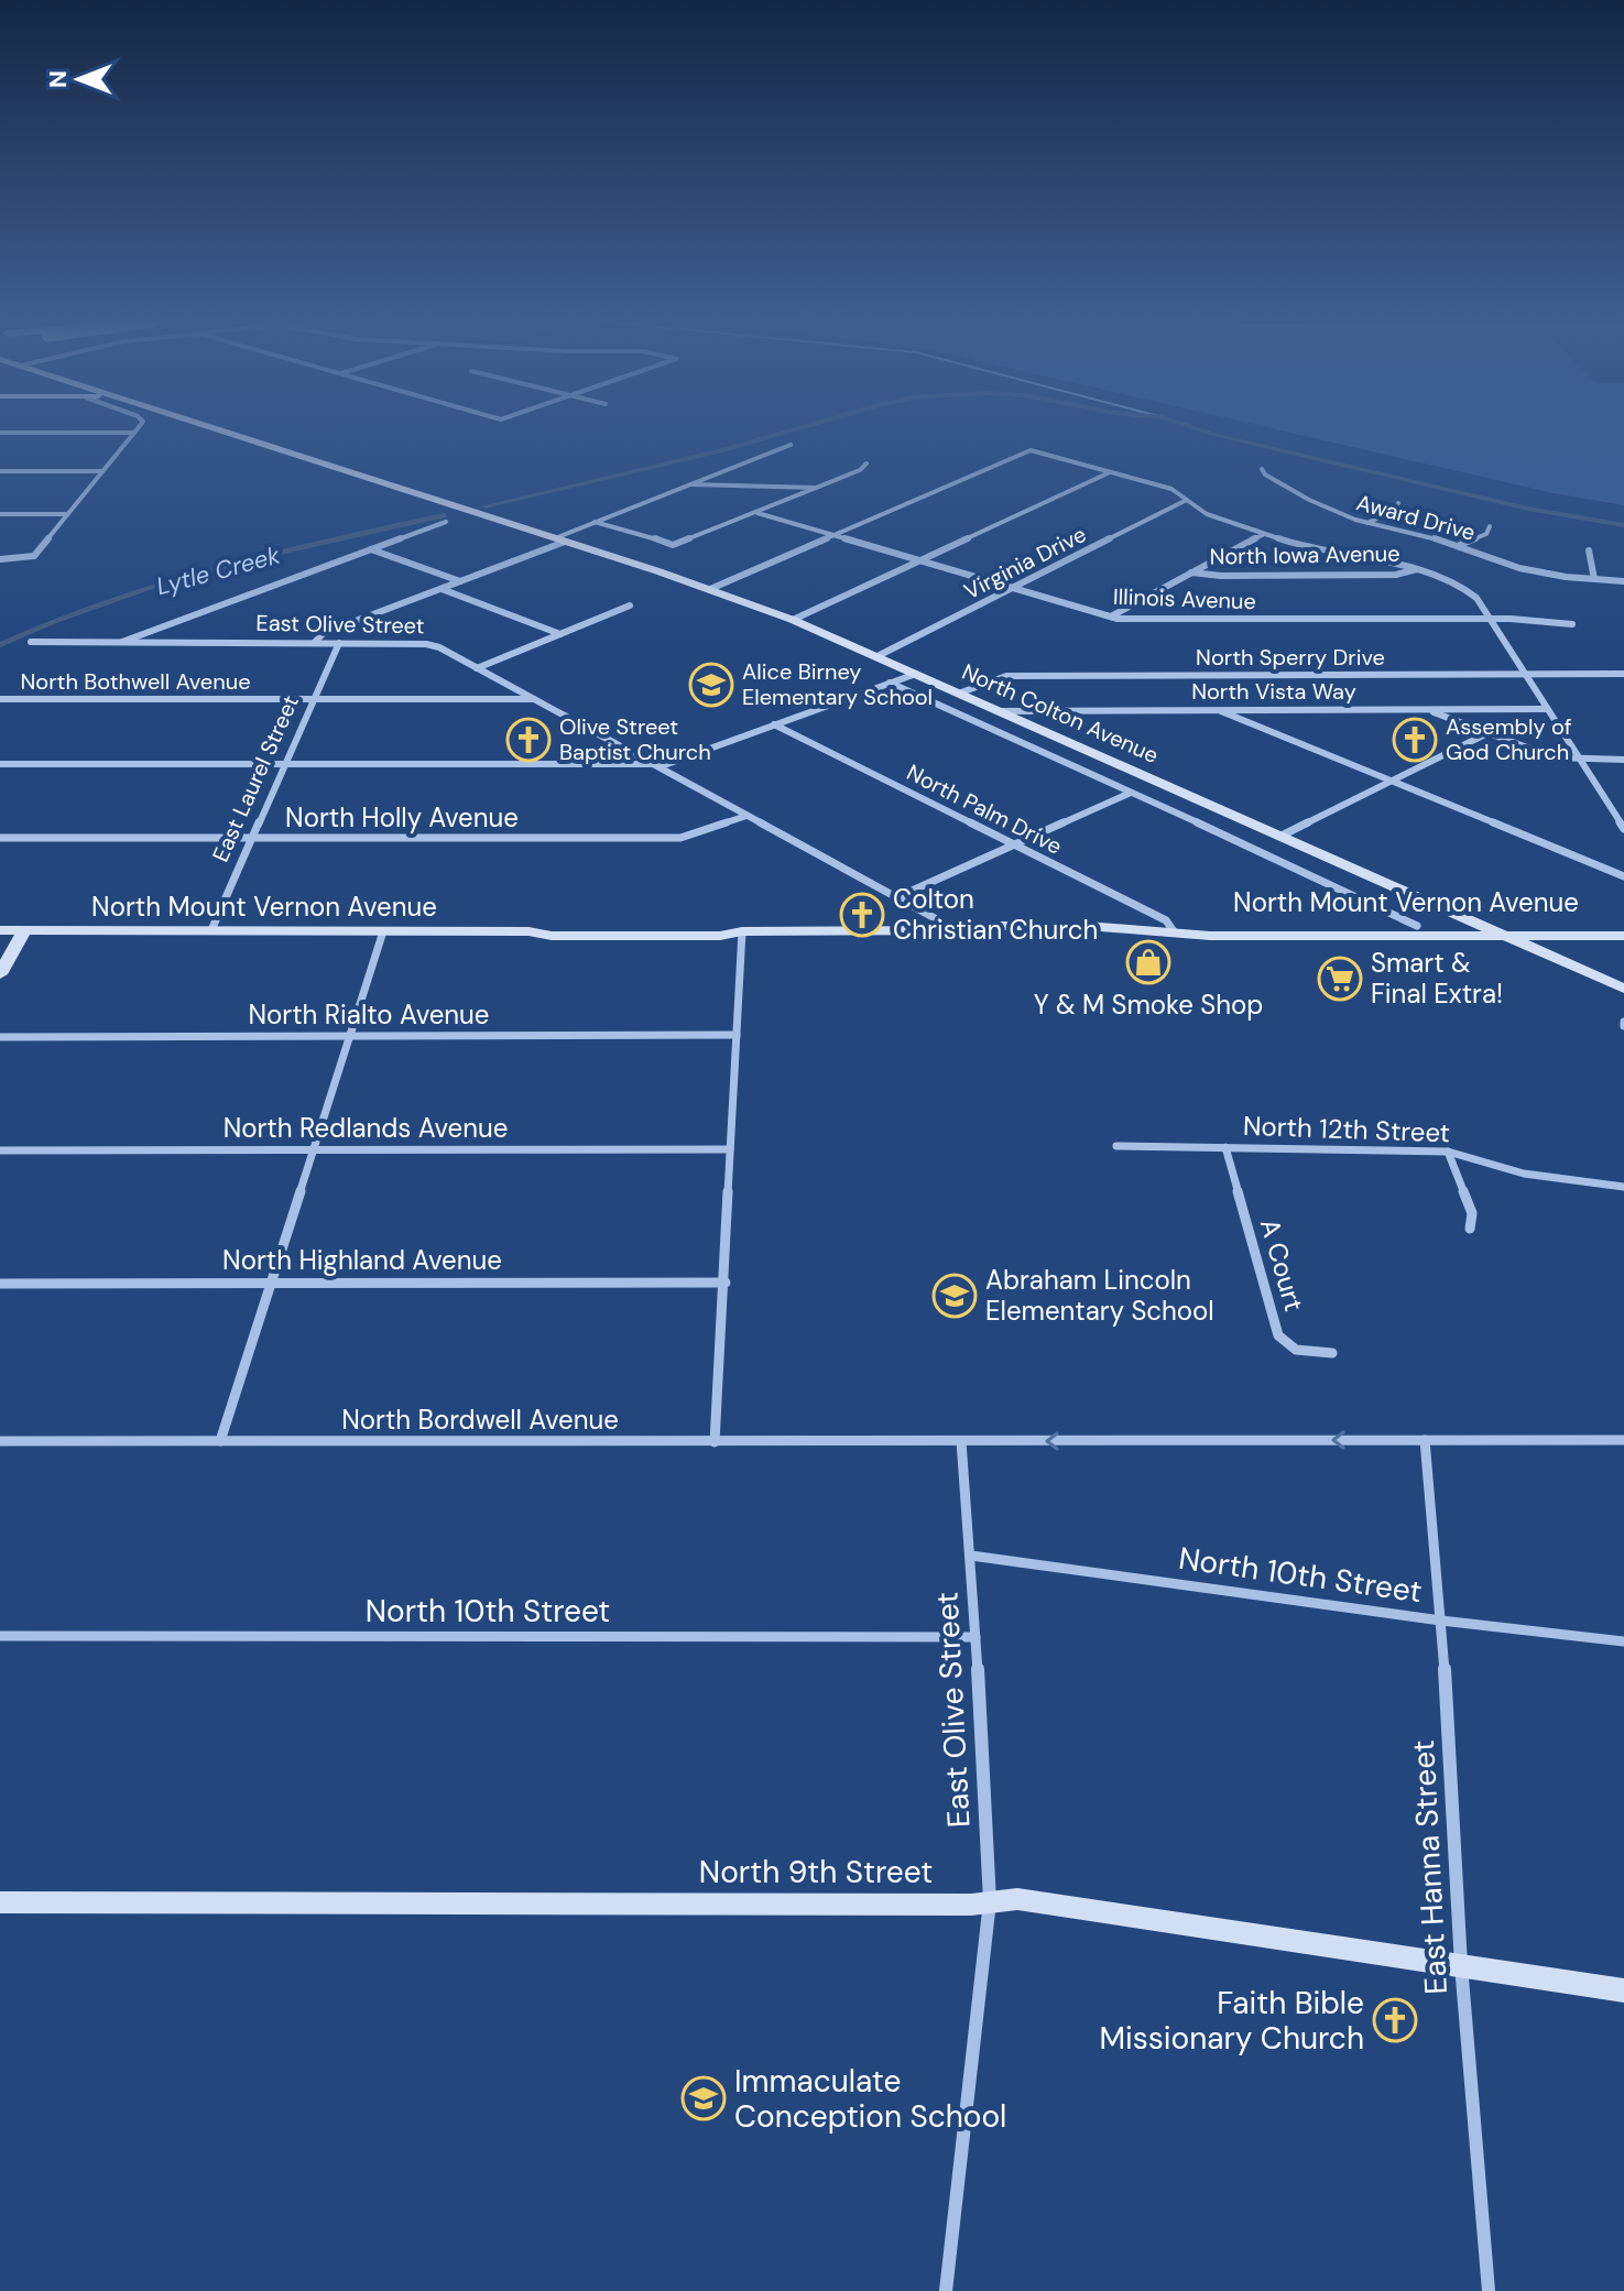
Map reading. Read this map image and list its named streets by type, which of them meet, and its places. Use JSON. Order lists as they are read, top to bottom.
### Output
{
  "streets": {
    "main road": ["North Colton Avenue", "North Mount Vernon Avenue", "North 9th Street"],
    "street": [
      "Award Drive",
      "North Iowa Avenue",
      "Virginia Drive",
      "Illinois Avenue",
      "East Olive Street",
      "North Sperry Drive",
      "North Bothwell Avenue",
      "North Vista Way",
      "East Laurel Street",
      "North Palm Drive",
      "North Holly Avenue",
      "North Rialto Avenue",
      "North Redlands Avenue",
      "North 12th Street",
      "North Highland Avenue",
      "A Court",
      "North Bordwell Avenue",
      "North 10th Street",
      "East Hanna Street"
    ]
  },
  "crossings": [
    ["Virginia Drive", "Illinois Avenue"],
    ["Virginia Drive", "North Colton Avenue"],
    ["East Olive Street", "North Bothwell Avenue"],
    ["East Olive Street", "East Laurel Street"],
    ["East Olive Street", "North Holly Avenue"],
    ["East Olive Street", "North Mount Vernon Avenue"],
    ["East Olive Street", "North Bordwell Avenue"],
    ["East Olive Street", "North 10th Street"],
    ["East Olive Street", "North 9th Street"],
    ["North Sperry Drive", "North Colton Avenue"],
    ["North Bothwell Avenue", "East Laurel Street"],
    ["North Vista Way", "North Colton Avenue"],
    ["North Colton Avenue", "North Mount Vernon Avenue"],
    ["East Laurel Street", "North Holly Avenue"],
    ["East Laurel Street", "North Mount Vernon Avenue"],
    ["North Palm Drive", "North Mount Vernon Avenue"],
    ["North 12th Street", "A Court"],
    ["North Bordwell Avenue", "East Hanna Street"],
    ["North 10th Street", "East Hanna Street"],
    ["East Hanna Street", "North 9th Street"]
  ],
  "water": ["Lytle Creek"],
  "places": {
    "school or university": ["Alice Birney Elementary School", "Abraham Lincoln Elementary School", "Immaculate Conception School"],
    "church": [
      "Olive Street Baptist Church",
      "Assembly of God Church",
      "Colton Christian Church",
      "Faith Bible Missionary Church"
    ],
    "shop": ["Y & M Smoke Shop"],
    "supermarket": ["Smart & Final Extra!"]
  },
  "north": "left"
}
